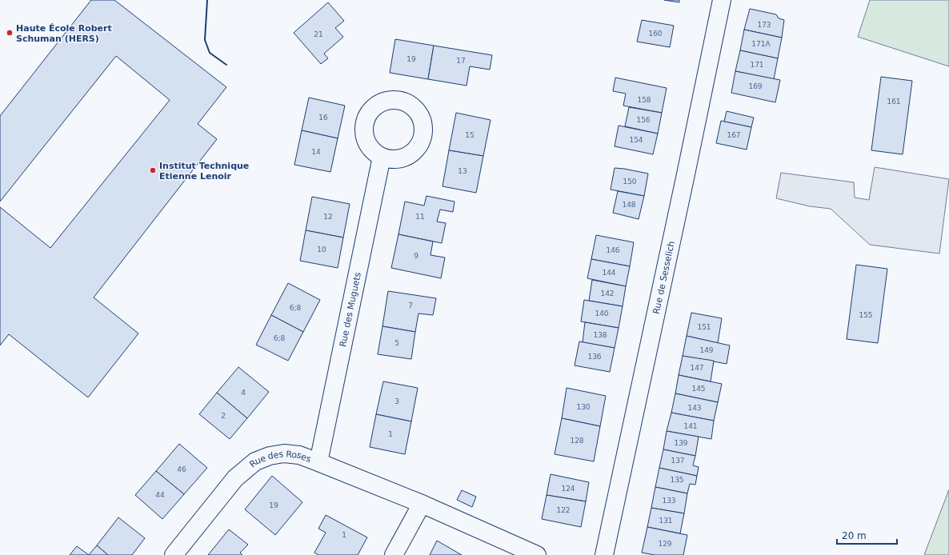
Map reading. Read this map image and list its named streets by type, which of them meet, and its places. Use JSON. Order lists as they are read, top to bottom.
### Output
{
  "streets": {
    "street": ["Rue de Sesselich", "Rue des Muguets", "Rue des Roses"]
  },
  "crossings": [
    ["Rue des Muguets", "Rue des Roses"]
  ],
  "places": ["Haute École Robert Schuman (HERS)", "Institut Technique Etienne Lenoir"],
  "house_numbers": [
    "173",
    "160",
    "21",
    "171A",
    "19",
    "17",
    "171",
    "169",
    "158",
    "161",
    "16",
    "156",
    "15",
    "167",
    "154",
    "14",
    "13",
    "150",
    "148",
    "12",
    "11",
    "10",
    "146",
    "9",
    "144",
    "142",
    "7",
    "6;8",
    "140",
    "155",
    "151",
    "138",
    "6;8",
    "5",
    "149",
    "136",
    "147",
    "145",
    "4",
    "3",
    "130",
    "143",
    "2",
    "141",
    "1",
    "128",
    "139",
    "137",
    "46",
    "135",
    "124",
    "44",
    "133",
    "19",
    "122",
    "131",
    "1",
    "129"
  ],
  "scale_bar": "20 m"
}
